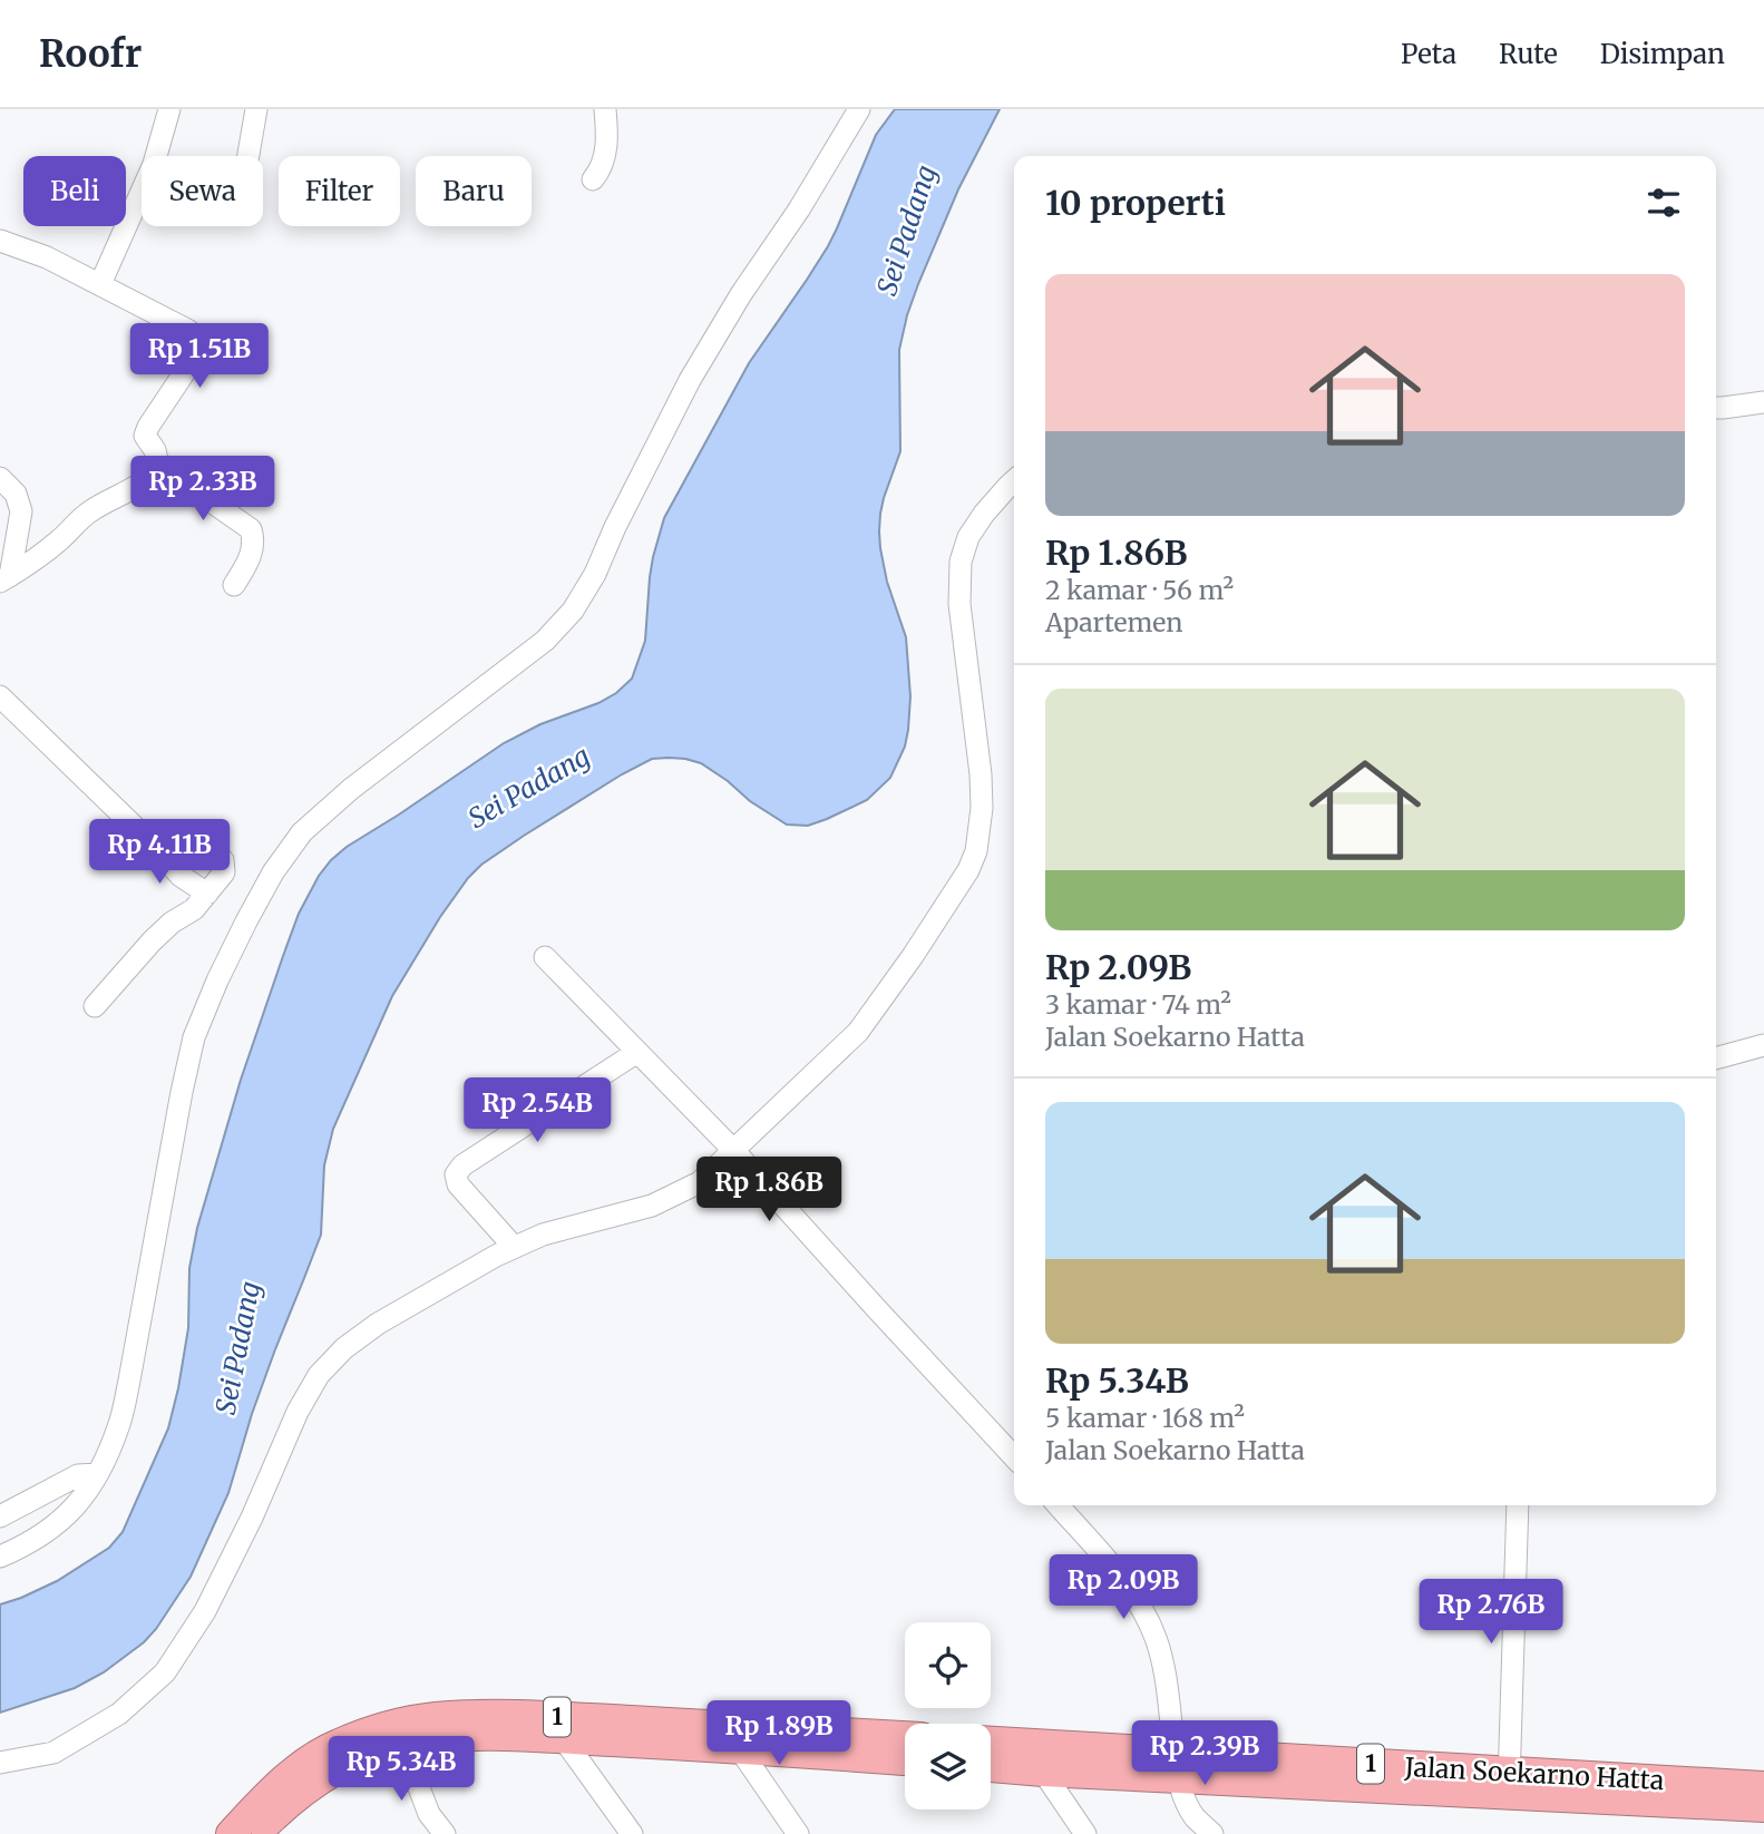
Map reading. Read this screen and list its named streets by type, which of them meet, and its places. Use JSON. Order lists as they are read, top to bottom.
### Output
{
  "streets": {
    "highway": ["1", "Jalan Soekarno Hatta"]
  },
  "water": ["Sei Padang"],
  "page": {
    "header": "Roofr",
    "nav": ["Peta", "Rute", "Disimpan"],
    "chip": [
      "Beli",
      "Sewa",
      "Filter",
      "Baru"
    ],
    "heading": "10 properti",
    "list": [
      {
        "name": "Rp 1.86B",
        "note": "2 kamar · 56 m² · Apartemen"
      },
      {
        "name": "Rp 2.09B",
        "note": "3 kamar · 74 m² · Jalan Soekarno Hatta"
      },
      {
        "name": "Rp 5.34B",
        "note": "5 kamar · 168 m² · Jalan Soekarno Hatta"
      }
    ],
    "price": [
      "Rp 1.51B",
      "Rp 2.33B",
      "Rp 4.11B",
      "Rp 2.54B",
      "Rp 1.86B",
      "Rp 2.09B",
      "Rp 2.76B",
      "Rp 1.89B",
      "Rp 2.39B",
      "Rp 5.34B"
    ]
  }
}
